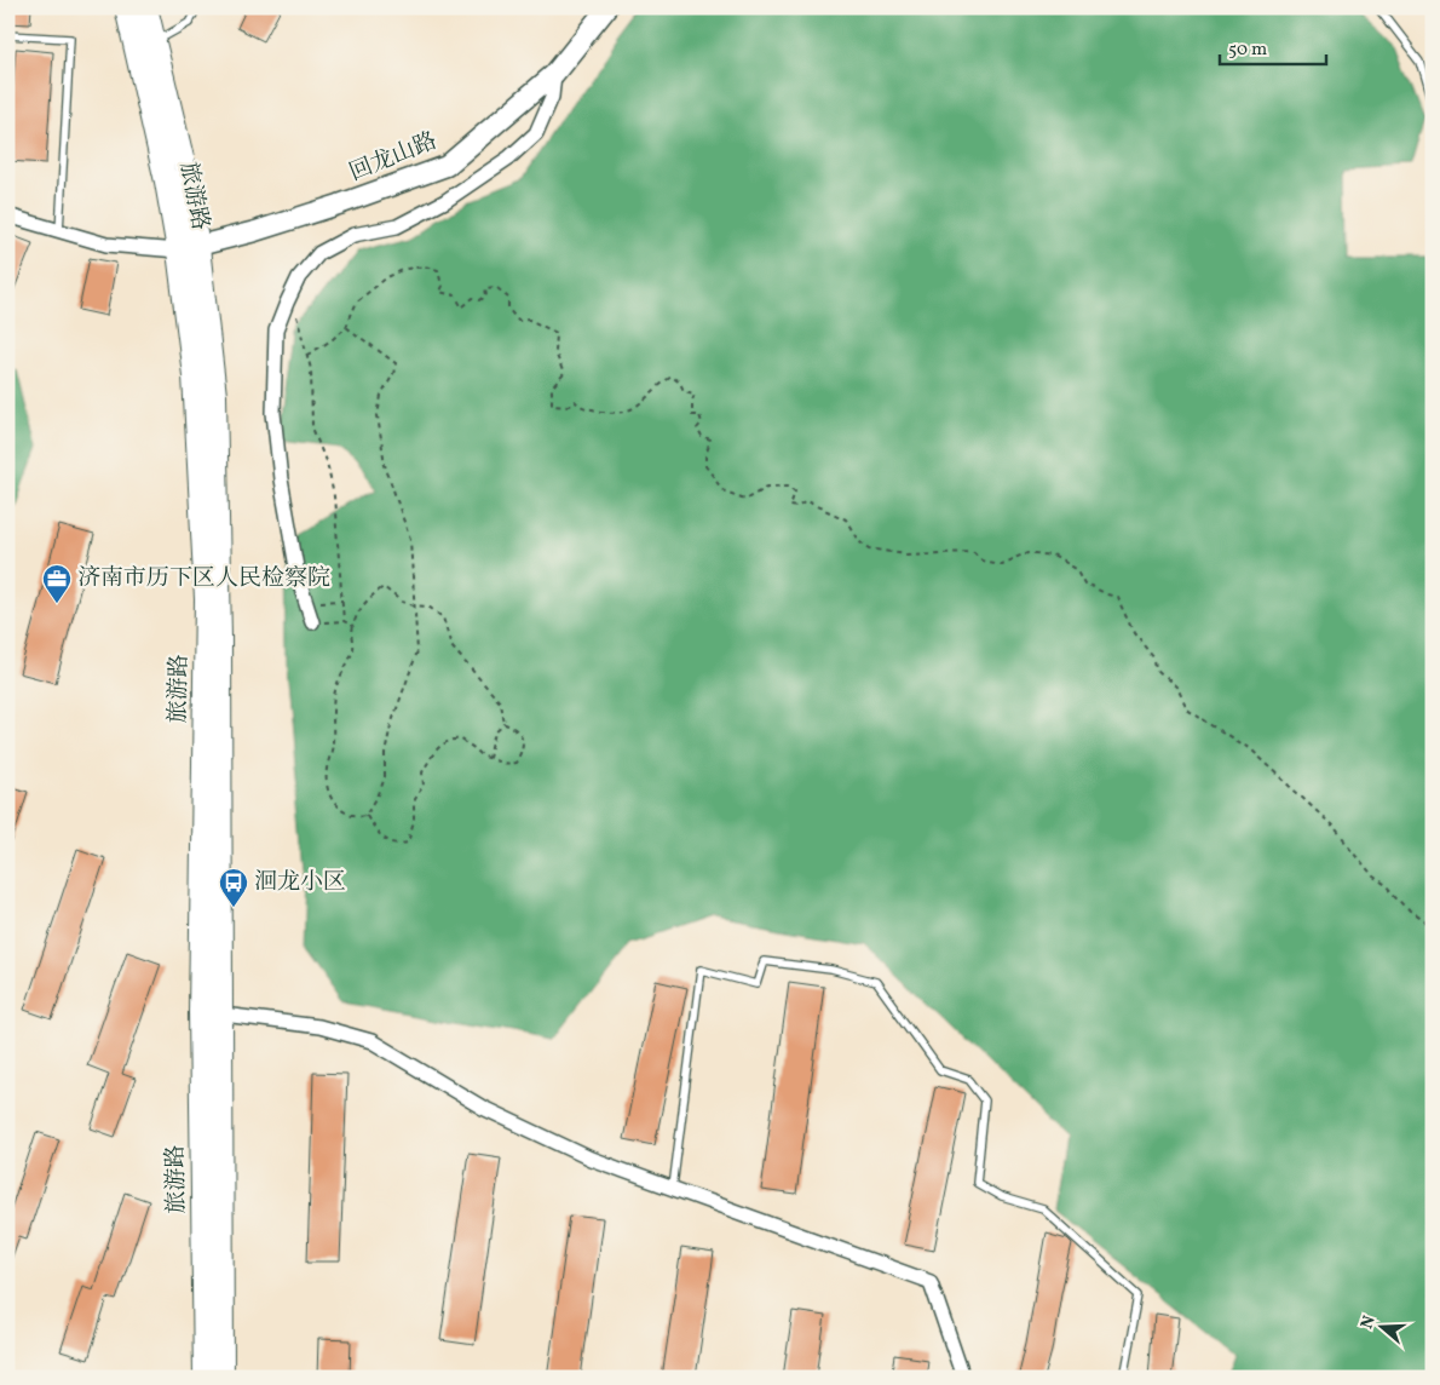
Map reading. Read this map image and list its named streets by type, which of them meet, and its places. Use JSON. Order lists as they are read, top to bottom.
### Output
{
  "streets": {
    "main road": ["旅游路"],
    "street": ["回龙山路"]
  },
  "crossings": [
    ["回龙山路", "旅游路"]
  ],
  "places": {
    "office": ["济南市历下区人民检察院"],
    "bus stop": ["洄龙小区"]
  },
  "scale_bar": "50 m",
  "north": "left"
}
